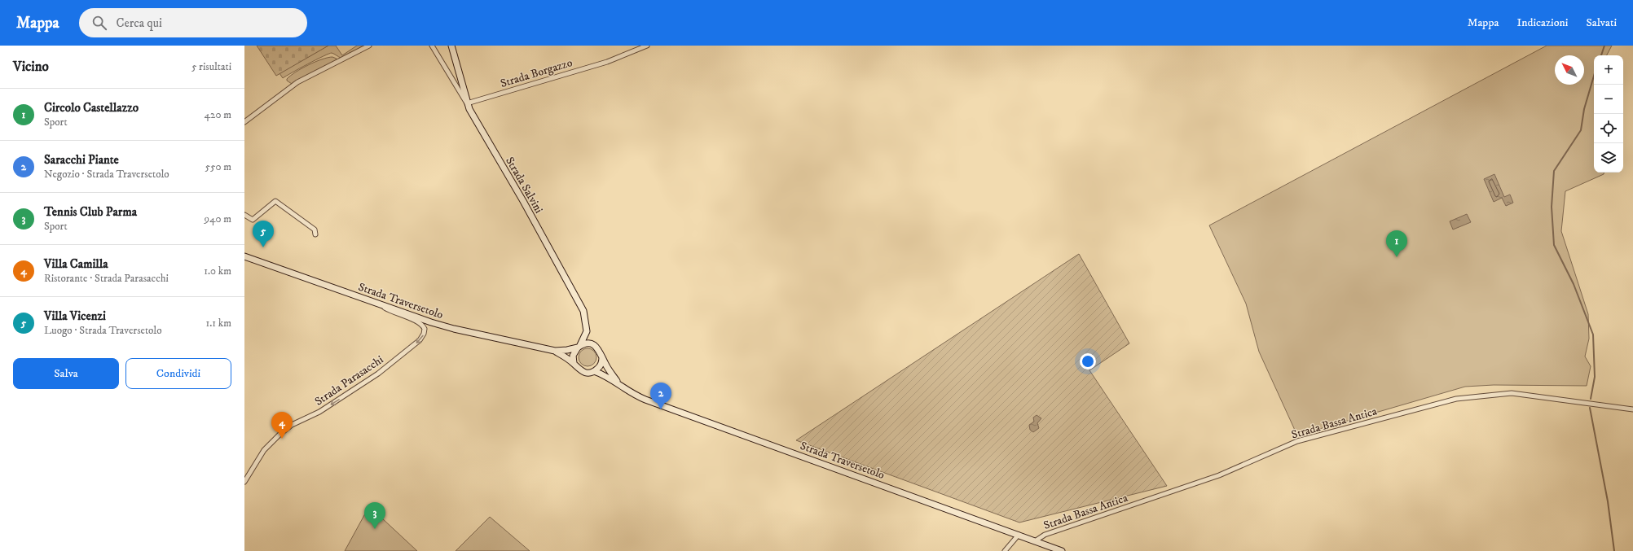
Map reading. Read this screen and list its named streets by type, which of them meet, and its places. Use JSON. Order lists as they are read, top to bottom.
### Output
{
  "streets": {
    "main road": ["Strada Salvini", "Strada Traversetolo"],
    "street": ["Strada Borgazzo", "Strada Parasacchi", "Strada Bassa Antica"]
  },
  "crossings": [
    ["Strada Borgazzo", "Strada Salvini"],
    ["Strada Salvini", "Strada Traversetolo"],
    ["Strada Traversetolo", "Strada Parasacchi"],
    ["Strada Traversetolo", "Strada Bassa Antica"]
  ],
  "north": "top left",
  "page": {
    "header": "Mappa",
    "search": "Cerca qui",
    "nav": ["Mappa", "Indicazioni", "Salvati"],
    "heading": ["Vicino", "5 risultati"],
    "map_buttons": ["+", "−"],
    "list": [
      {
        "mark": "1",
        "name": "Circolo Castellazzo",
        "note": "Sport",
        "value": "420 m"
      },
      {
        "mark": "2",
        "name": "Saracchi Piante",
        "note": "Negozio · Strada Traversetolo",
        "value": "550 m"
      },
      {
        "mark": "3",
        "name": "Tennis Club Parma",
        "note": "Sport",
        "value": "940 m"
      },
      {
        "mark": "4",
        "name": "Villa Camilla",
        "note": "Ristorante · Strada Parasacchi",
        "value": "1.0 km"
      },
      {
        "mark": "5",
        "name": "Villa Vicenzi",
        "note": "Luogo · Strada Traversetolo",
        "value": "1.1 km"
      }
    ],
    "pins": [
      "5",
      "1",
      "2",
      "4",
      "3"
    ],
    "buttons": ["Salva", "Condividi"]
  }
}
